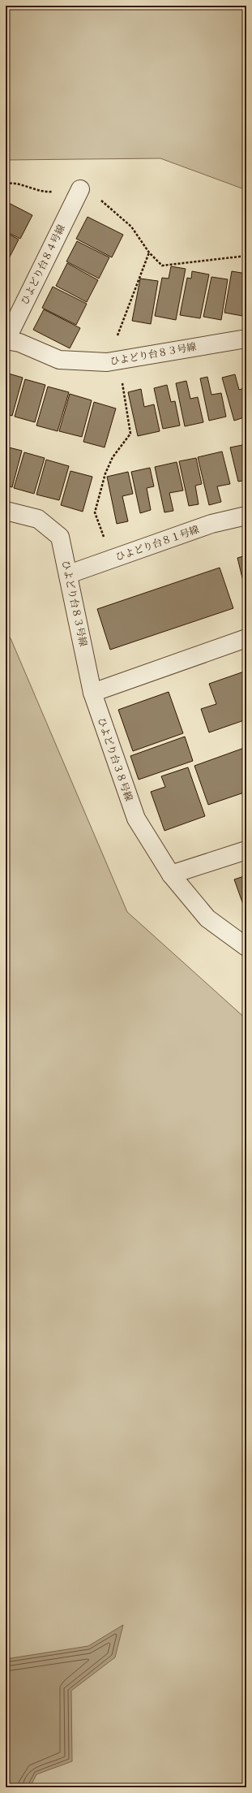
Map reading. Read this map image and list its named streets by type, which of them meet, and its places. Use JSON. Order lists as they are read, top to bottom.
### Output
{
  "streets": {
    "street": [
      "ひよどり台８４号線",
      "ひよどり台８３号線",
      "ひよどり台８１号線",
      "ひよどり台３８号線"
    ]
  },
  "crossings": [
    ["ひよどり台８４号線", "ひよどり台８３号線"],
    ["ひよどり台８３号線", "ひよどり台８１号線"],
    ["ひよどり台８３号線", "ひよどり台３８号線"]
  ]
}
